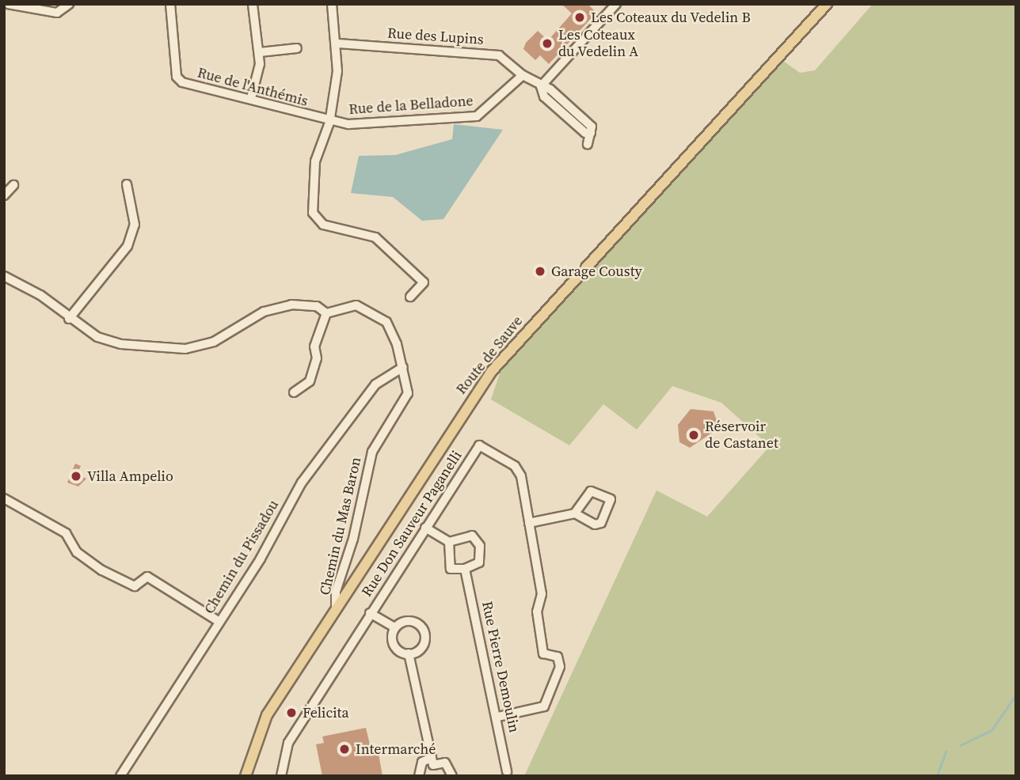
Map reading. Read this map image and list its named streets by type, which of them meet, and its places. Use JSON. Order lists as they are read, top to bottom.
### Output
{
  "streets": {
    "main road": ["Route de Sauve"],
    "street": [
      "Rue des Lupins",
      "Rue de l'Anthémis",
      "Rue de la Belladone",
      "Rue Don Sauveur Paganelli",
      "Chemin du Mas Baron",
      "Chemin du Pissadou",
      "Rue Pierre Demoulin"
    ]
  },
  "crossings": [
    ["Rue des Lupins", "Rue de la Belladone"],
    ["Rue de l'Anthémis", "Rue de la Belladone"],
    ["Route de Sauve", "Chemin du Mas Baron"],
    ["Rue Don Sauveur Paganelli", "Rue Pierre Demoulin"],
    ["Chemin du Mas Baron", "Chemin du Pissadou"]
  ],
  "places": [
    "Les Coteaux du Vedelin B",
    "Les Coteaux du Vedelin A",
    "Garage Cousty",
    "Réservoir de Castanet",
    "Villa Ampelio",
    "Felicita",
    "Intermarché"
  ]
}
